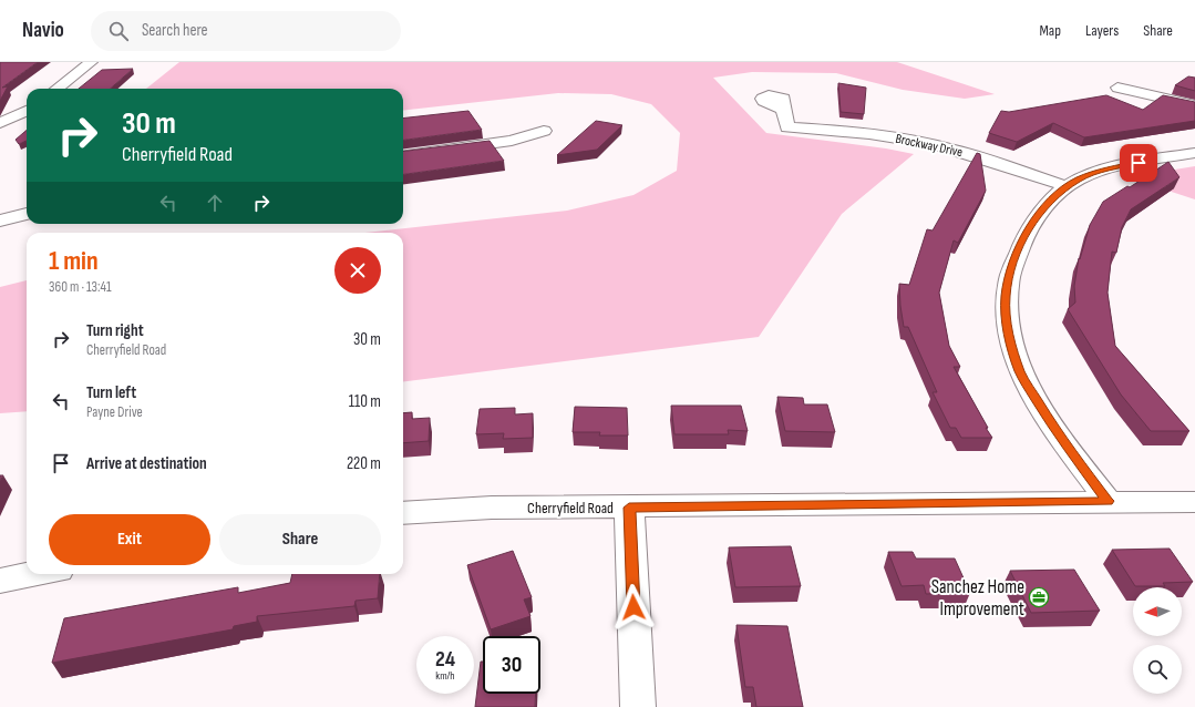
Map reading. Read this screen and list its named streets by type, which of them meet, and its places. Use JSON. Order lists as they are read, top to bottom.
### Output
{
  "streets": {
    "street": ["Brockway Drive", "Cherryfield Road"]
  },
  "places": {
    "office": ["Sanchez Home Improvement"]
  },
  "north": "left",
  "page": {
    "header": "Navio",
    "search": "Search here",
    "nav": ["Map", "Layers", "Share"],
    "turn": ["30 m", "Cherryfield Road"],
    "heading": ["1 min", "360 m · 13:41"],
    "list": [
      {
        "name": "Turn right",
        "note": "Cherryfield Road",
        "value": "30 m"
      },
      {
        "name": "Turn left",
        "note": "Payne Drive",
        "value": "110 m"
      },
      {
        "name": "Arrive at destination",
        "value": "220 m"
      }
    ],
    "buttons": ["Exit", "Share"],
    "speed": "24 km/h",
    "limit": "30"
  }
}
